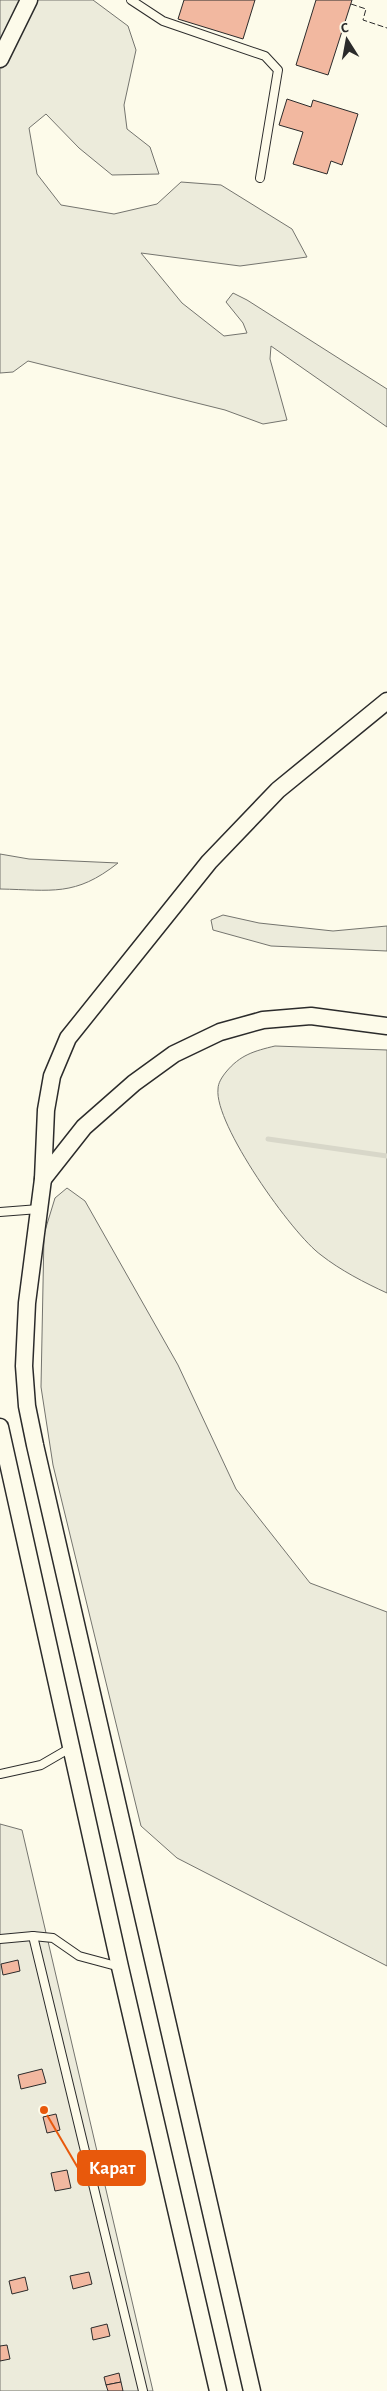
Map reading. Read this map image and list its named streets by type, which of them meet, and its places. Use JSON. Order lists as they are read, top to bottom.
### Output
{
  "places": ["Карат"],
  "north": "top"
}
